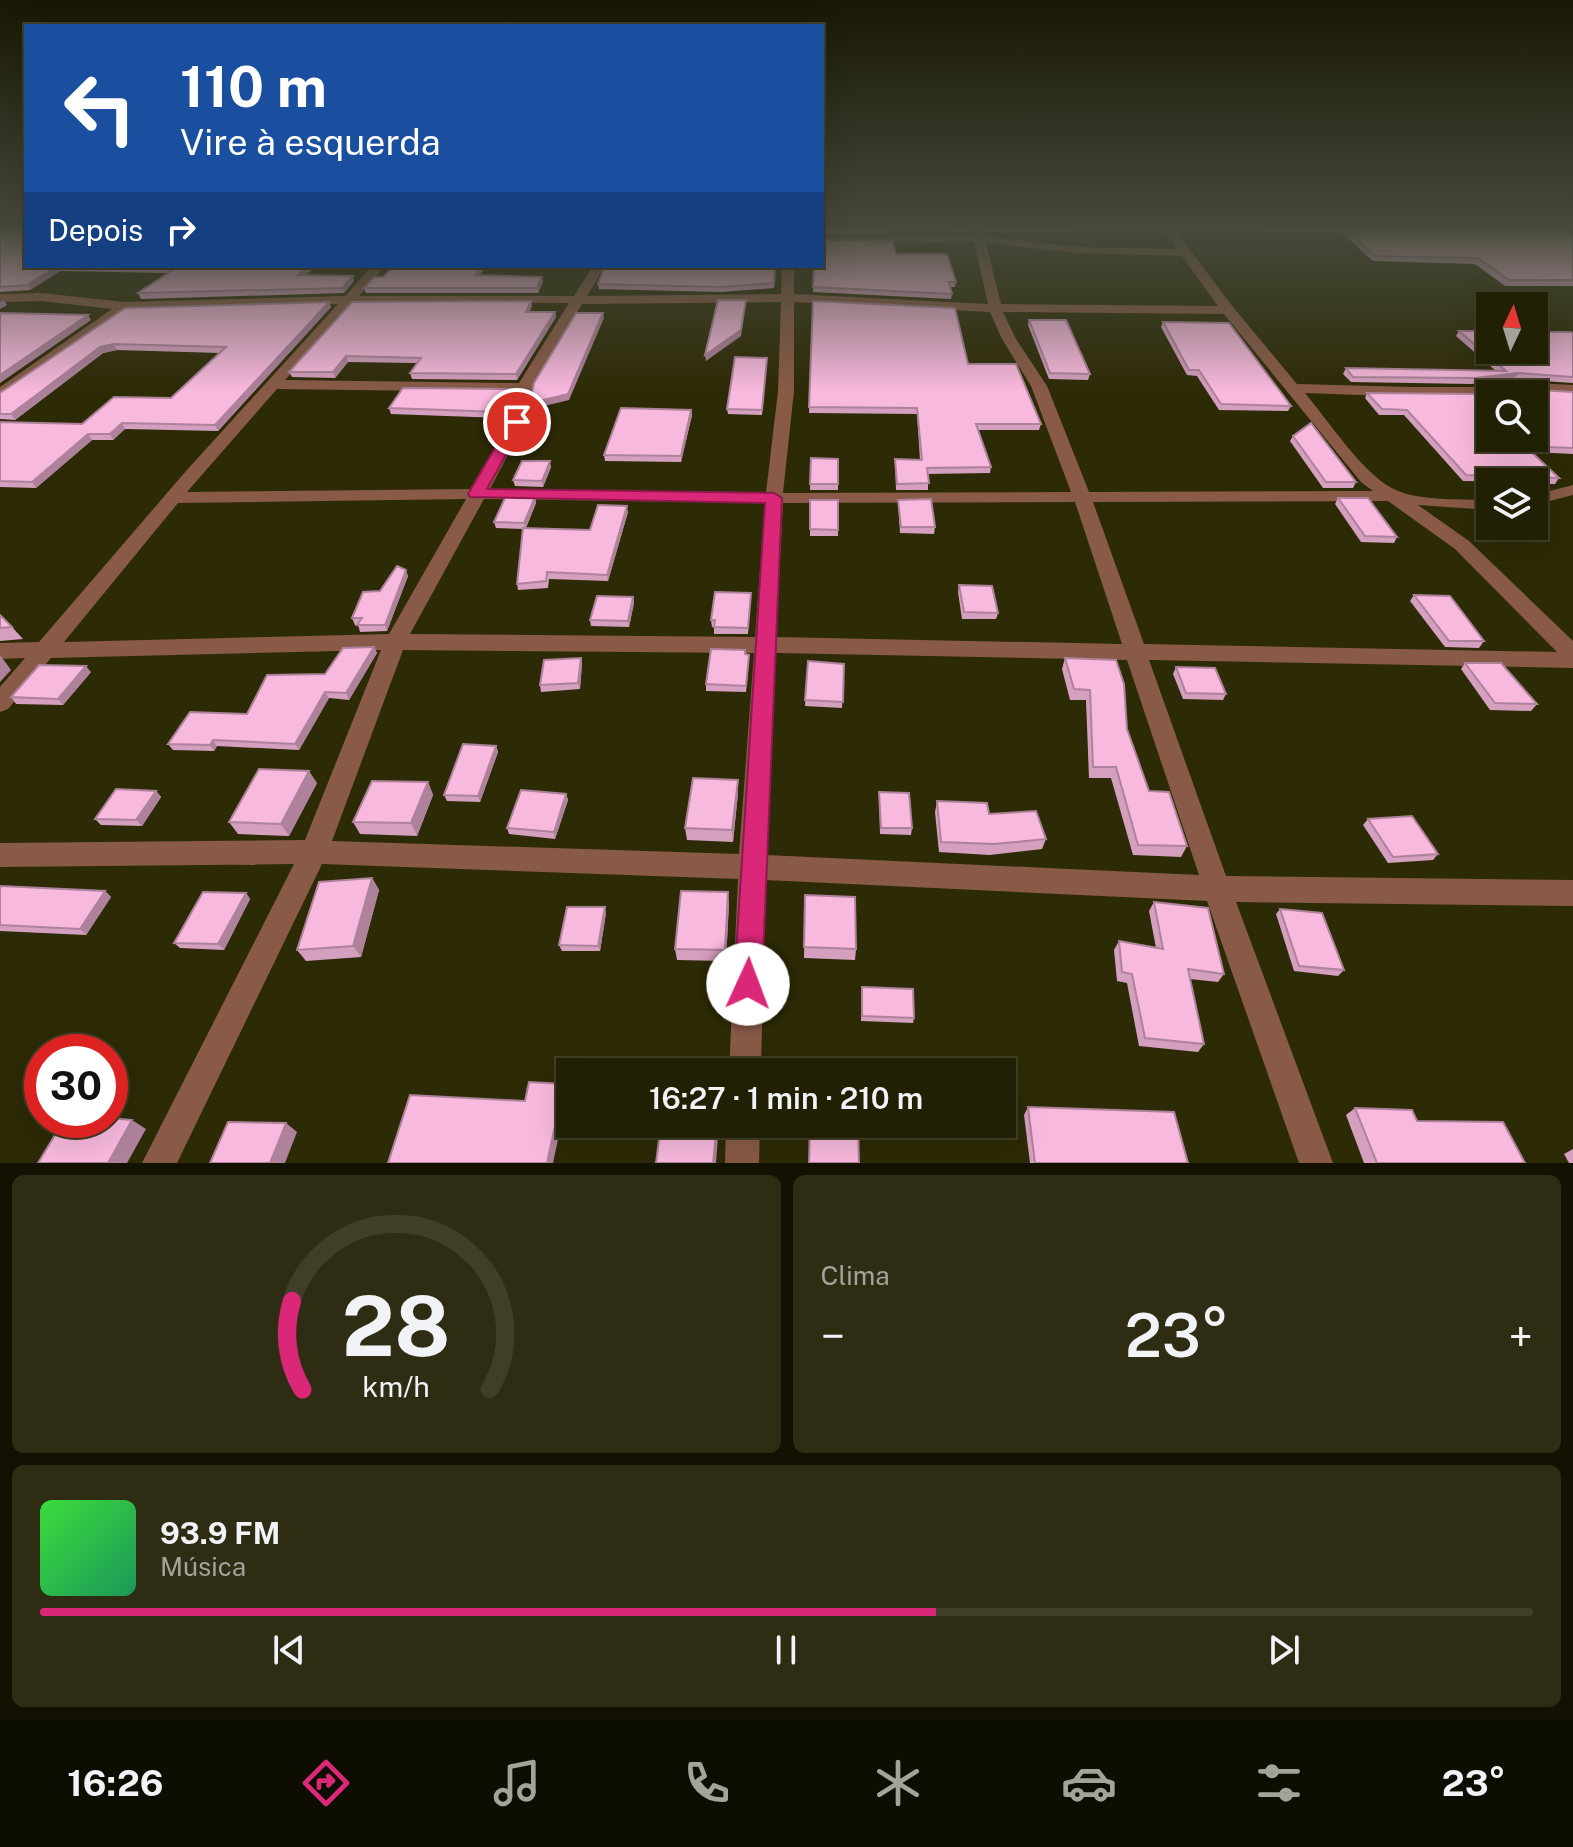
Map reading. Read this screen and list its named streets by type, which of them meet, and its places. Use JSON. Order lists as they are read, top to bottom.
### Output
{
  "north": "top",
  "page": {
    "turn": ["110 m", "Vire à esquerda"],
    "then": "Depois",
    "limit": "30",
    "trip": "16:27 · 1 min · 210 m",
    "tile": "Clima",
    "heat": ["−", "23°", "+"],
    "song": ["93.9 FM", "Música"],
    "tabs": ["16:26", "23°"],
    "gauge": ["28", "km/h"]
  }
}
